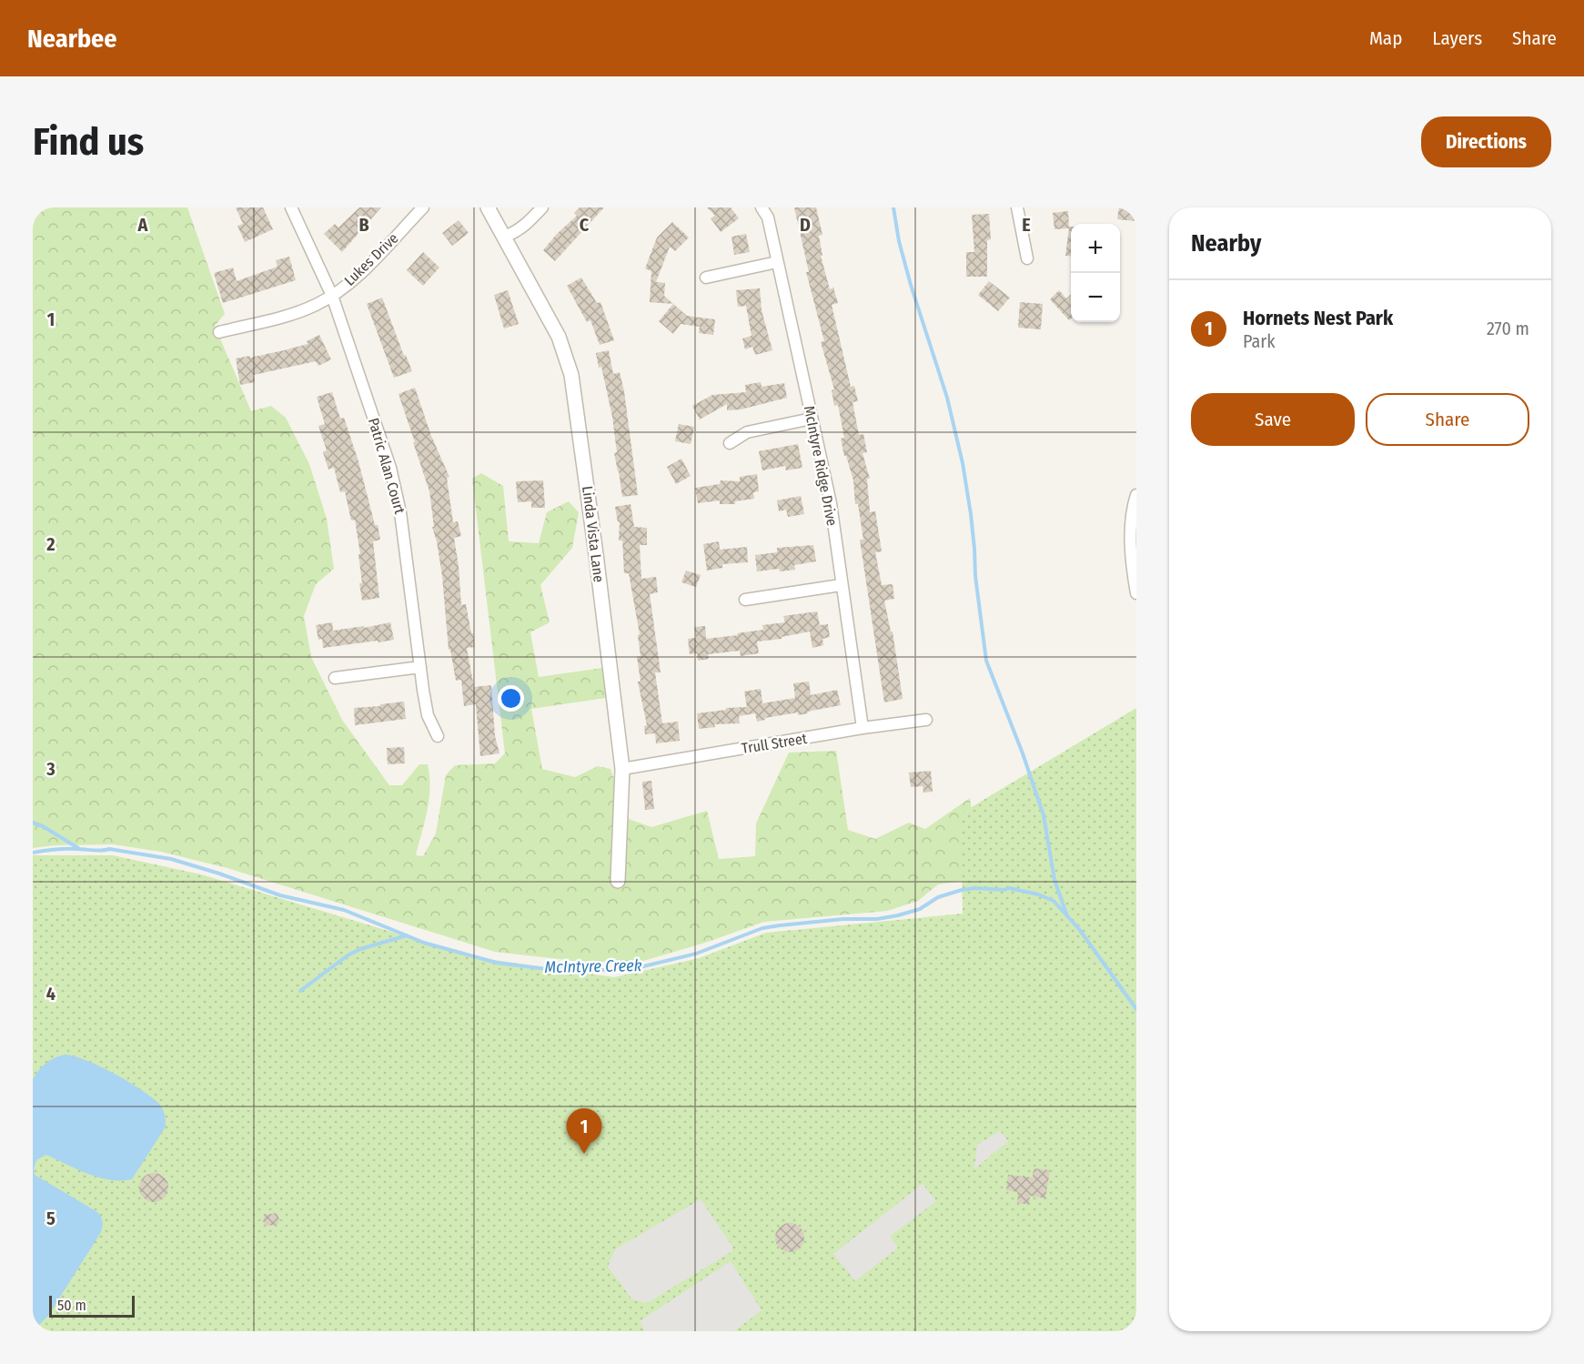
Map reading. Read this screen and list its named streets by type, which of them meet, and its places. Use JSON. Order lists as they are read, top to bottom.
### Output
{
  "streets": {
    "street": [
      "Lukes Drive",
      "Patric Alan Court",
      "McIntyre Ridge Drive",
      "Linda Vista Lane",
      "Trull Street"
    ]
  },
  "crossings": [
    ["Lukes Drive", "Patric Alan Court"],
    ["McIntyre Ridge Drive", "Trull Street"],
    ["Linda Vista Lane", "Trull Street"]
  ],
  "water": ["McIntyre Creek"],
  "scale_bar": "50 m",
  "page": {
    "header": "Nearbee",
    "nav": ["Map", "Layers", "Share"],
    "buttons": [
      "Directions",
      ["Save", "Share"]
    ],
    "title": "Find us",
    "heading": "Nearby",
    "map_buttons": ["+", "−"],
    "list": [
      {
        "mark": "1",
        "name": "Hornets Nest Park",
        "note": "Park",
        "value": "270 m"
      }
    ],
    "pins": "1",
    "scale": "50 m"
  },
  "grid": {
    "columns": [
      "A",
      "B",
      "C",
      "D",
      "E"
    ],
    "rows": [
      "1",
      "2",
      "3",
      "4",
      "5"
    ]
  }
}
